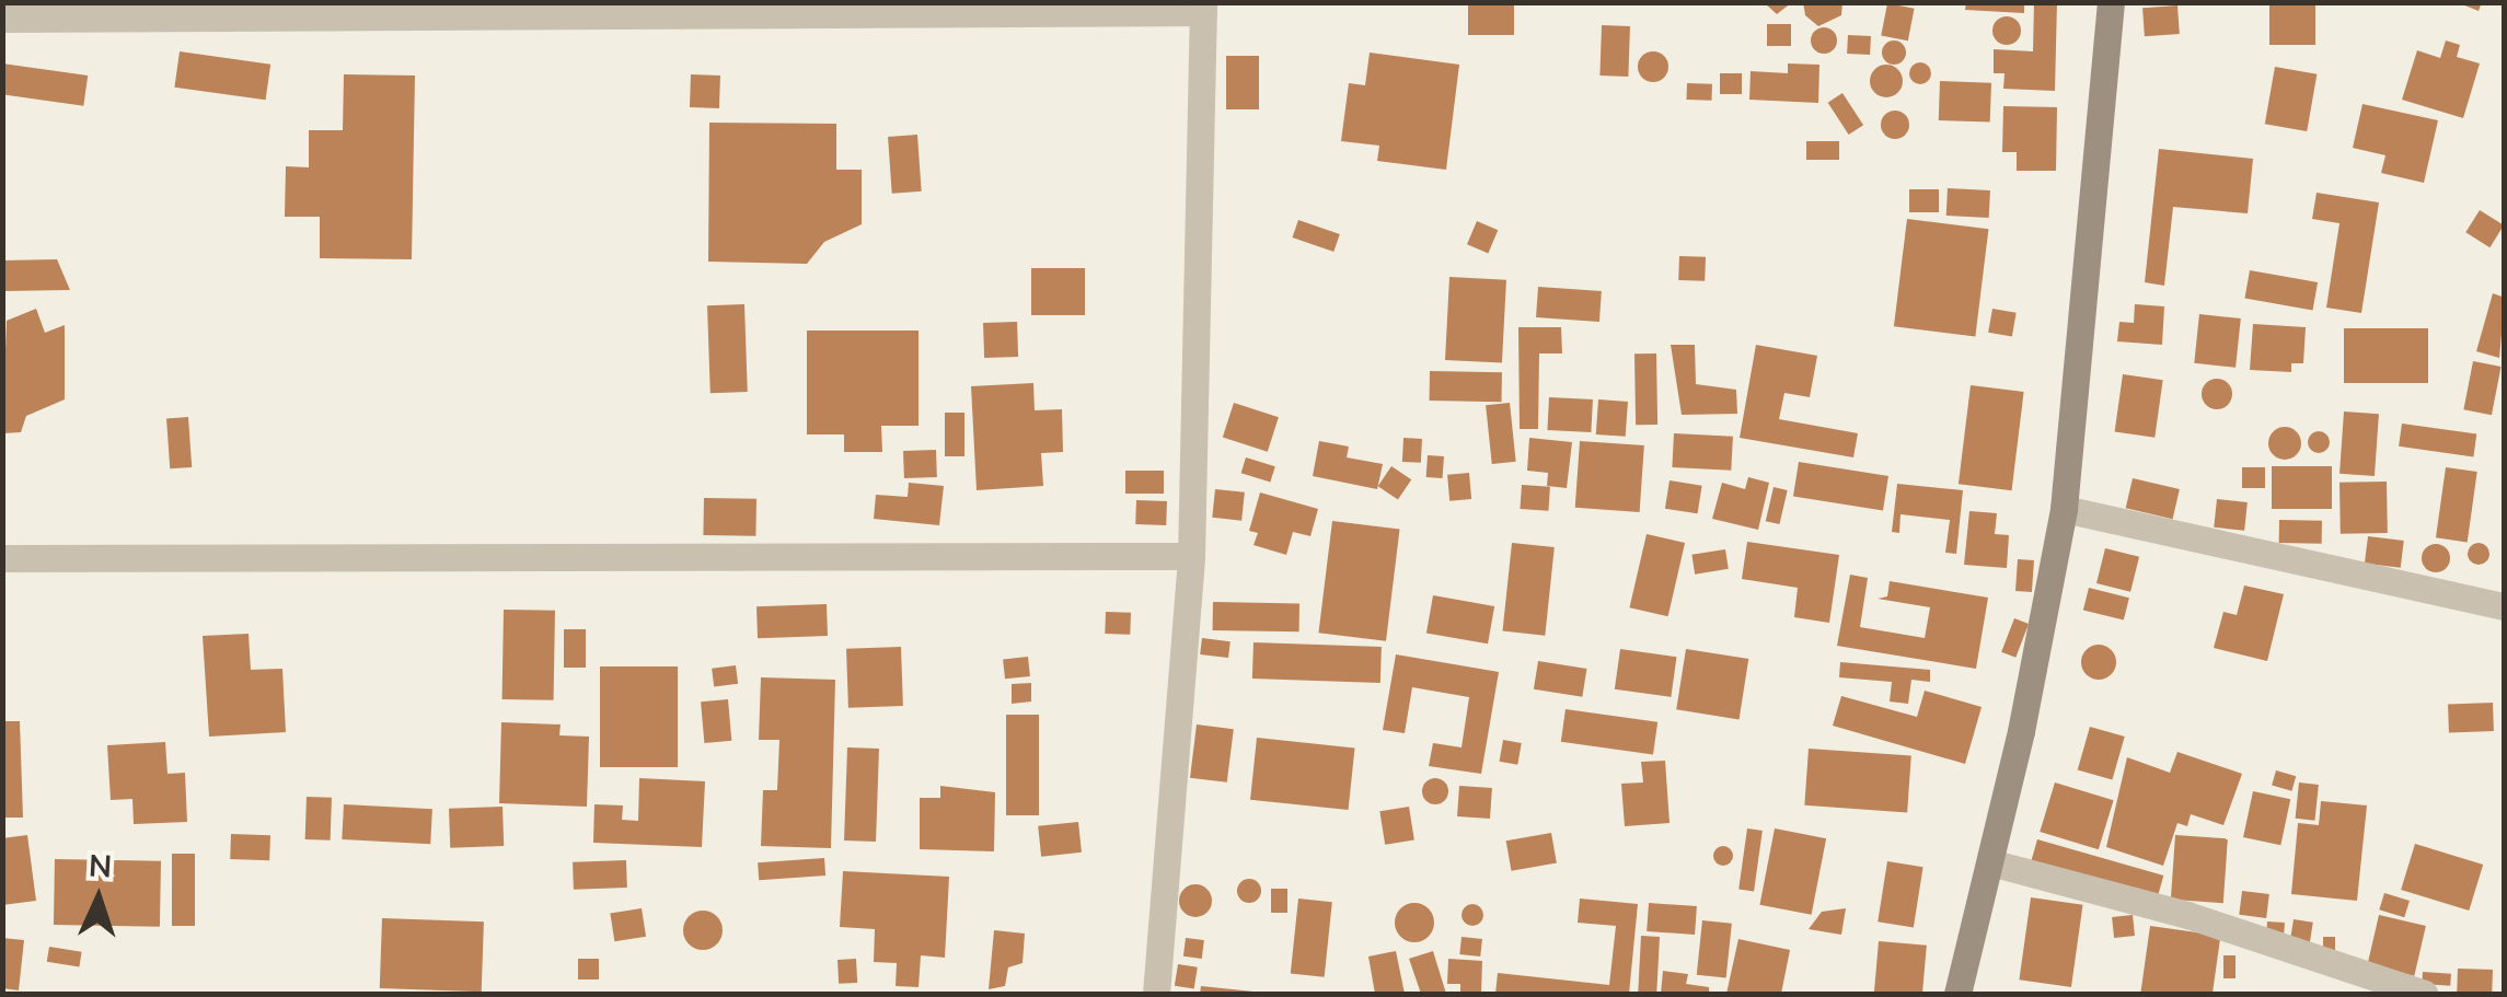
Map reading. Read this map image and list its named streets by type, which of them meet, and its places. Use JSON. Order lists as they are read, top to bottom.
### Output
{
  "north": "top"
}
